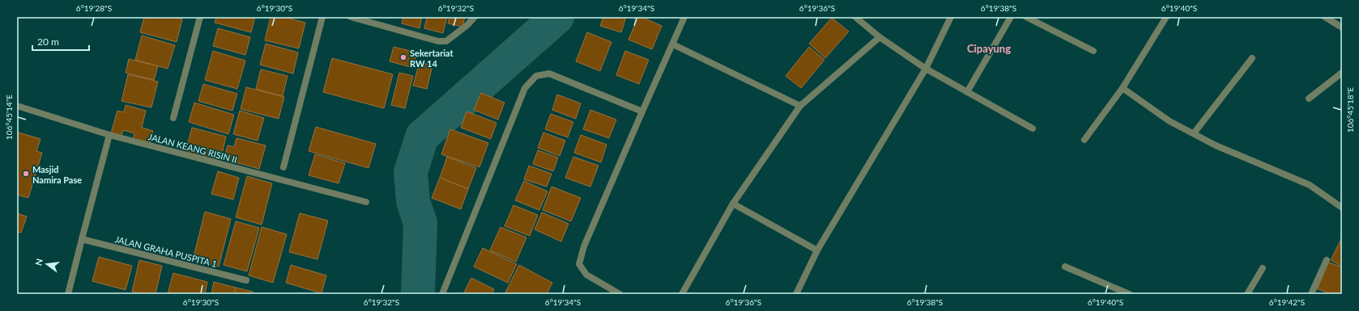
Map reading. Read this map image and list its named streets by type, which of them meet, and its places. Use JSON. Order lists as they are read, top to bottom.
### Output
{
  "streets": {
    "street": ["JALAN KEANG RISIN II", "JALAN GRAHA PUSPITA 1"]
  },
  "districts": ["Cipayung"],
  "places": ["Sekertariat RW 14", "Masjid Namira Pase"],
  "scale_bar": "20 m",
  "north": "left",
  "coordinates": [
    "6°19'28\"S",
    "6°19'30\"S",
    "6°19'32\"S",
    "6°19'34\"S",
    "6°19'36\"S",
    "6°19'38\"S",
    "6°19'40\"S",
    "106°45'18\"E",
    "106°45'14\"E",
    "6°19'42\"S"
  ]
}
